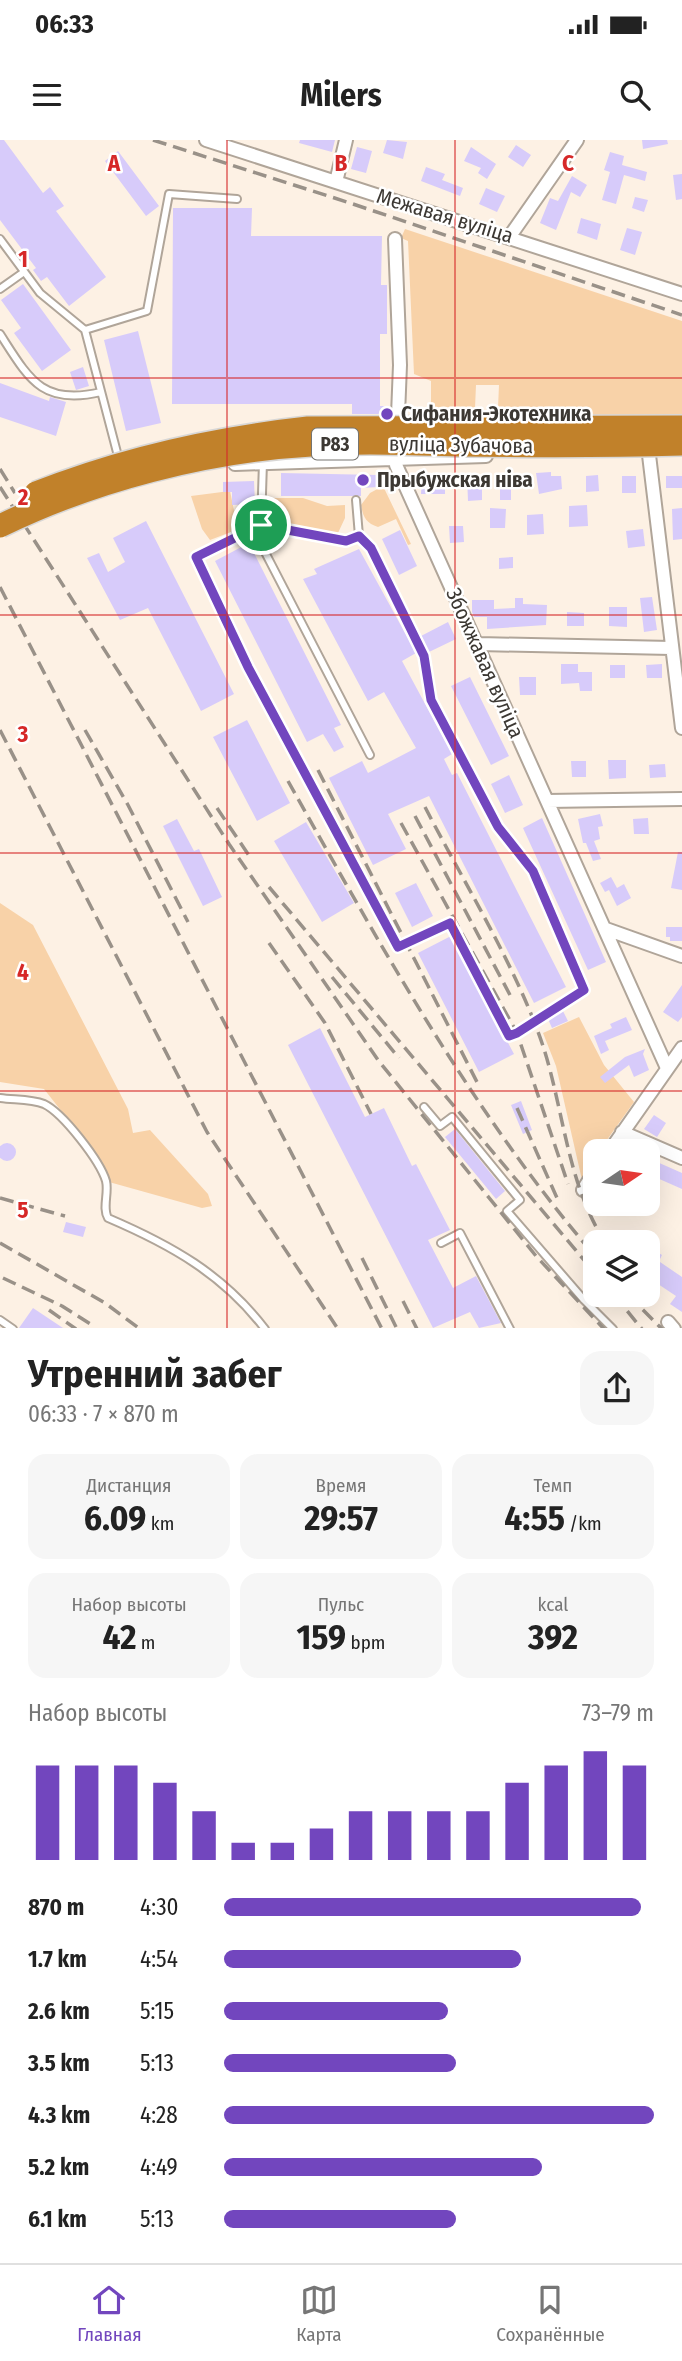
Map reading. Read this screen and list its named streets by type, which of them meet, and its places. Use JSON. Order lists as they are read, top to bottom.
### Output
{
  "streets": {
    "highway": ["Р83", "вуліца Зубачова"],
    "street": ["Межавая вуліца", "Збожжавая вуліца"]
  },
  "places": ["Сифания-Экотехника", "Прыбужская ніва"],
  "north": "right",
  "page": {
    "status": "06:33",
    "header": "Milers",
    "heading": ["Утренний забег", "06:33 · 7 × 870 m"],
    "stats": [
      ["Дистанция", "6.09 km"],
      ["Время", "29:57"],
      ["Темп", "4:55 /km"],
      ["Набор высоты", "42 m"],
      ["Пульс", "159 bpm"],
      ["kcal", "392"]
    ],
    "chart": ["Набор высоты", "73–79 m"],
    "list": [
      {
        "name": "870 m",
        "note": "4:30"
      },
      {
        "name": "1.7 km",
        "note": "4:54"
      },
      {
        "name": "2.6 km",
        "note": "5:15"
      },
      {
        "name": "3.5 km",
        "note": "5:13"
      },
      {
        "name": "4.3 km",
        "note": "4:28"
      },
      {
        "name": "5.2 km",
        "note": "4:49"
      },
      {
        "name": "6.1 km",
        "note": "5:13"
      }
    ],
    "tabs": ["Главная", "Карта", "Сохранённые"]
  },
  "grid": {
    "columns": ["A", "B", "C"],
    "rows": [
      "1",
      "2",
      "3",
      "4",
      "5"
    ]
  }
}
